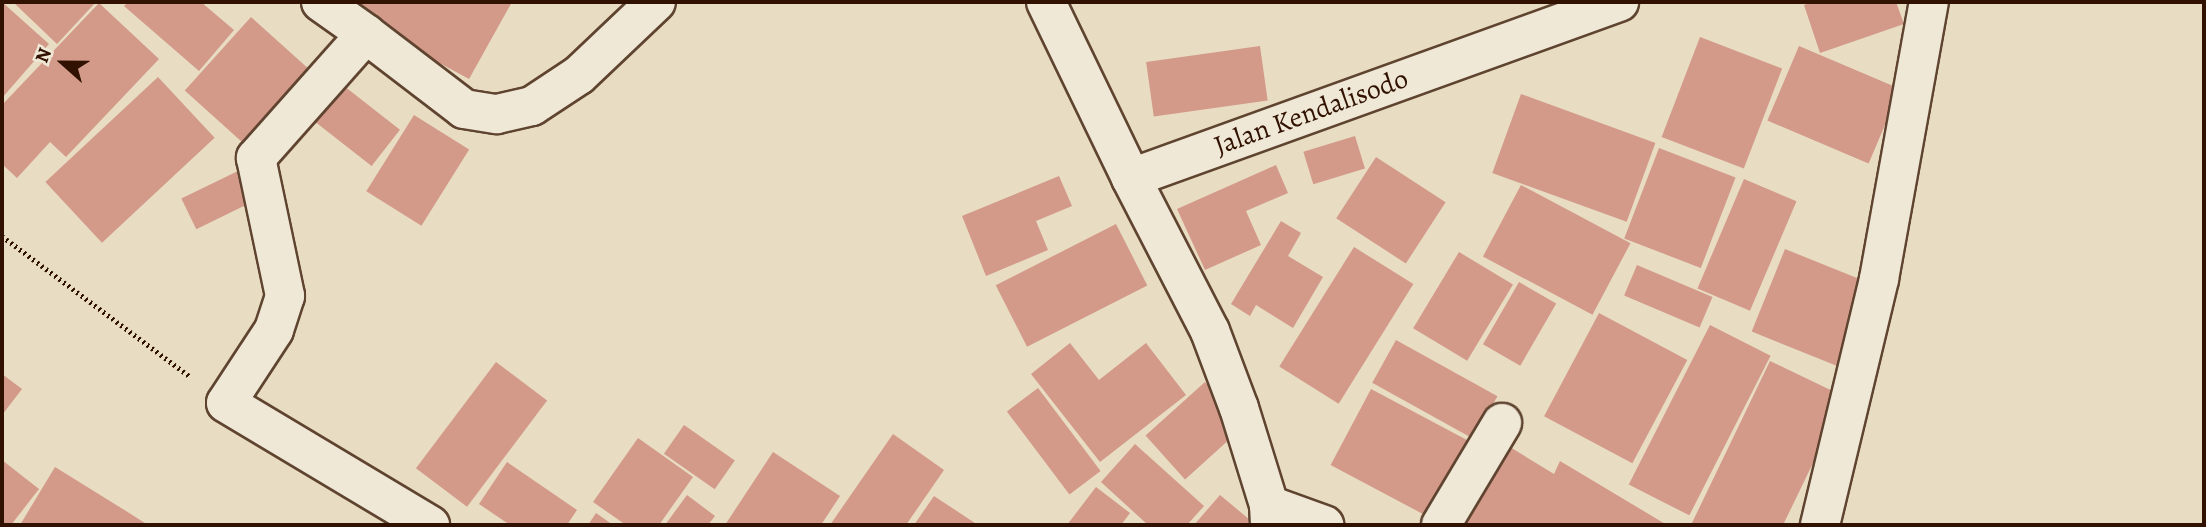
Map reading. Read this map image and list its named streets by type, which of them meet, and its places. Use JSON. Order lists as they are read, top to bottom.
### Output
{
  "streets": {
    "street": ["Jalan Kendalisodo"]
  },
  "north": "left"
}
